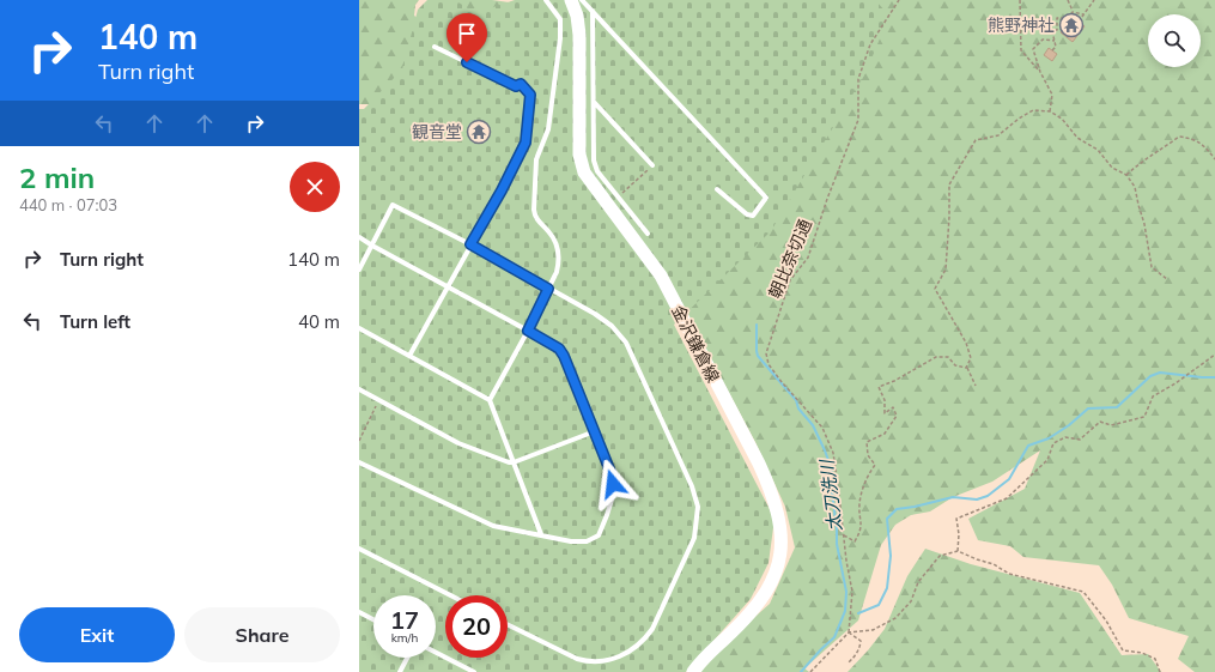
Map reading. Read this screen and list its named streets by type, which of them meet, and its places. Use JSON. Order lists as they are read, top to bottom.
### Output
{
  "streets": {
    "main road": ["金沢鎌倉線"],
    "path": ["朝比奈切通"]
  },
  "water": ["太刀洗川"],
  "places": {
    "temple": ["熊野神社", "観音堂"]
  },
  "page": {
    "turn": ["140 m", "Turn right"],
    "heading": ["2 min", "440 m · 07:03"],
    "list": [
      {
        "name": "Turn right",
        "value": "140 m"
      },
      {
        "name": "Turn left",
        "value": "40 m"
      }
    ],
    "speed": "17 km/h",
    "limit": "20",
    "buttons": ["Exit", "Share"]
  }
}
